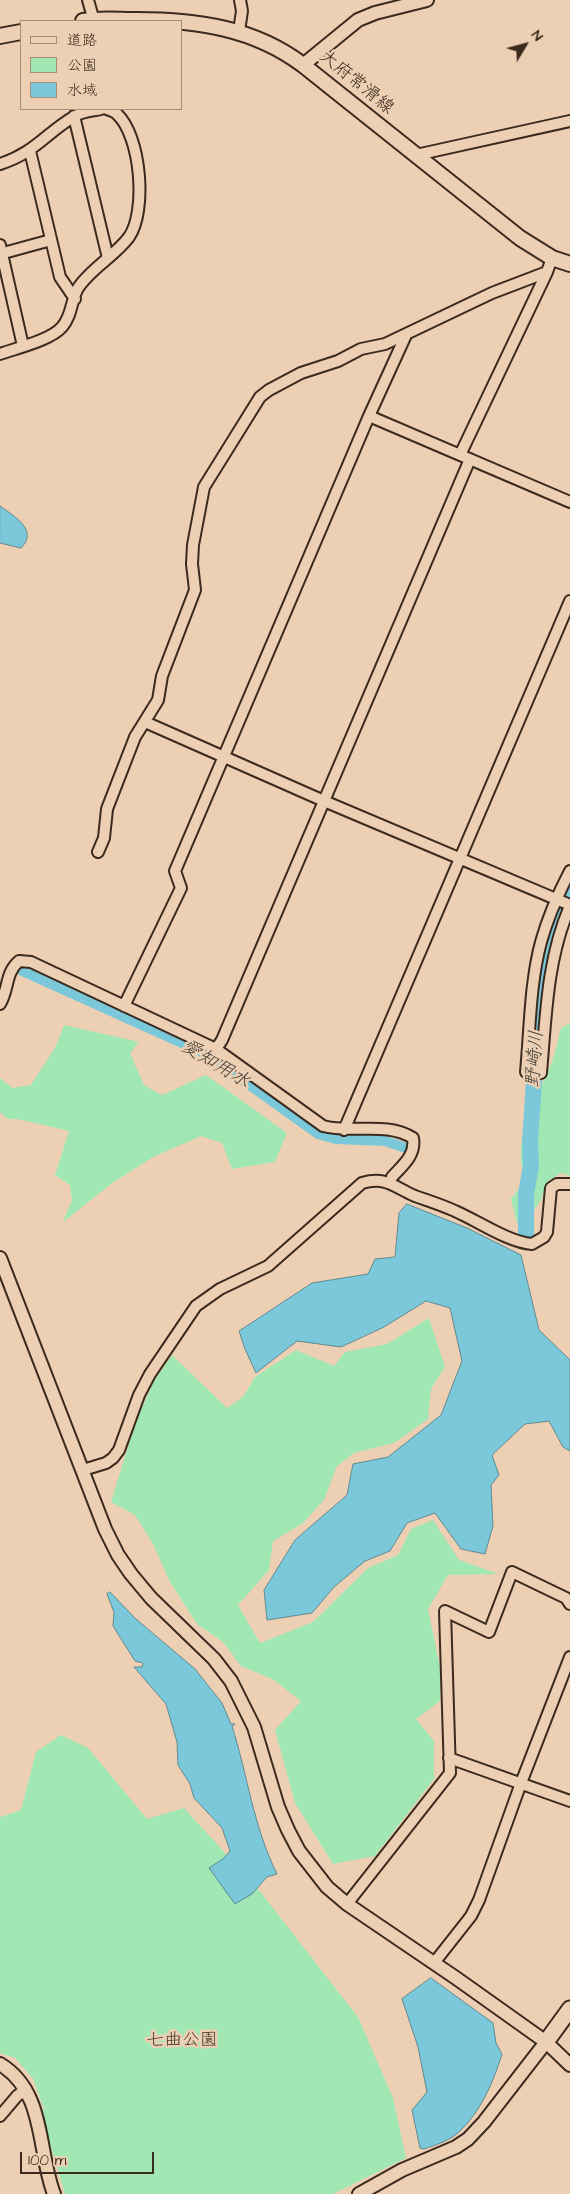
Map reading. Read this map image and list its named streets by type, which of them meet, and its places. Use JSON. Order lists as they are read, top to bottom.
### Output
{
  "streets": {
    "main road": ["大府常滑線"]
  },
  "water": ["野崎川", "愛知用水"],
  "parks": ["七曲公園"],
  "legend": ["道路", "公園", "水域"],
  "scale_bar": "100 m",
  "north": "top right"
}
